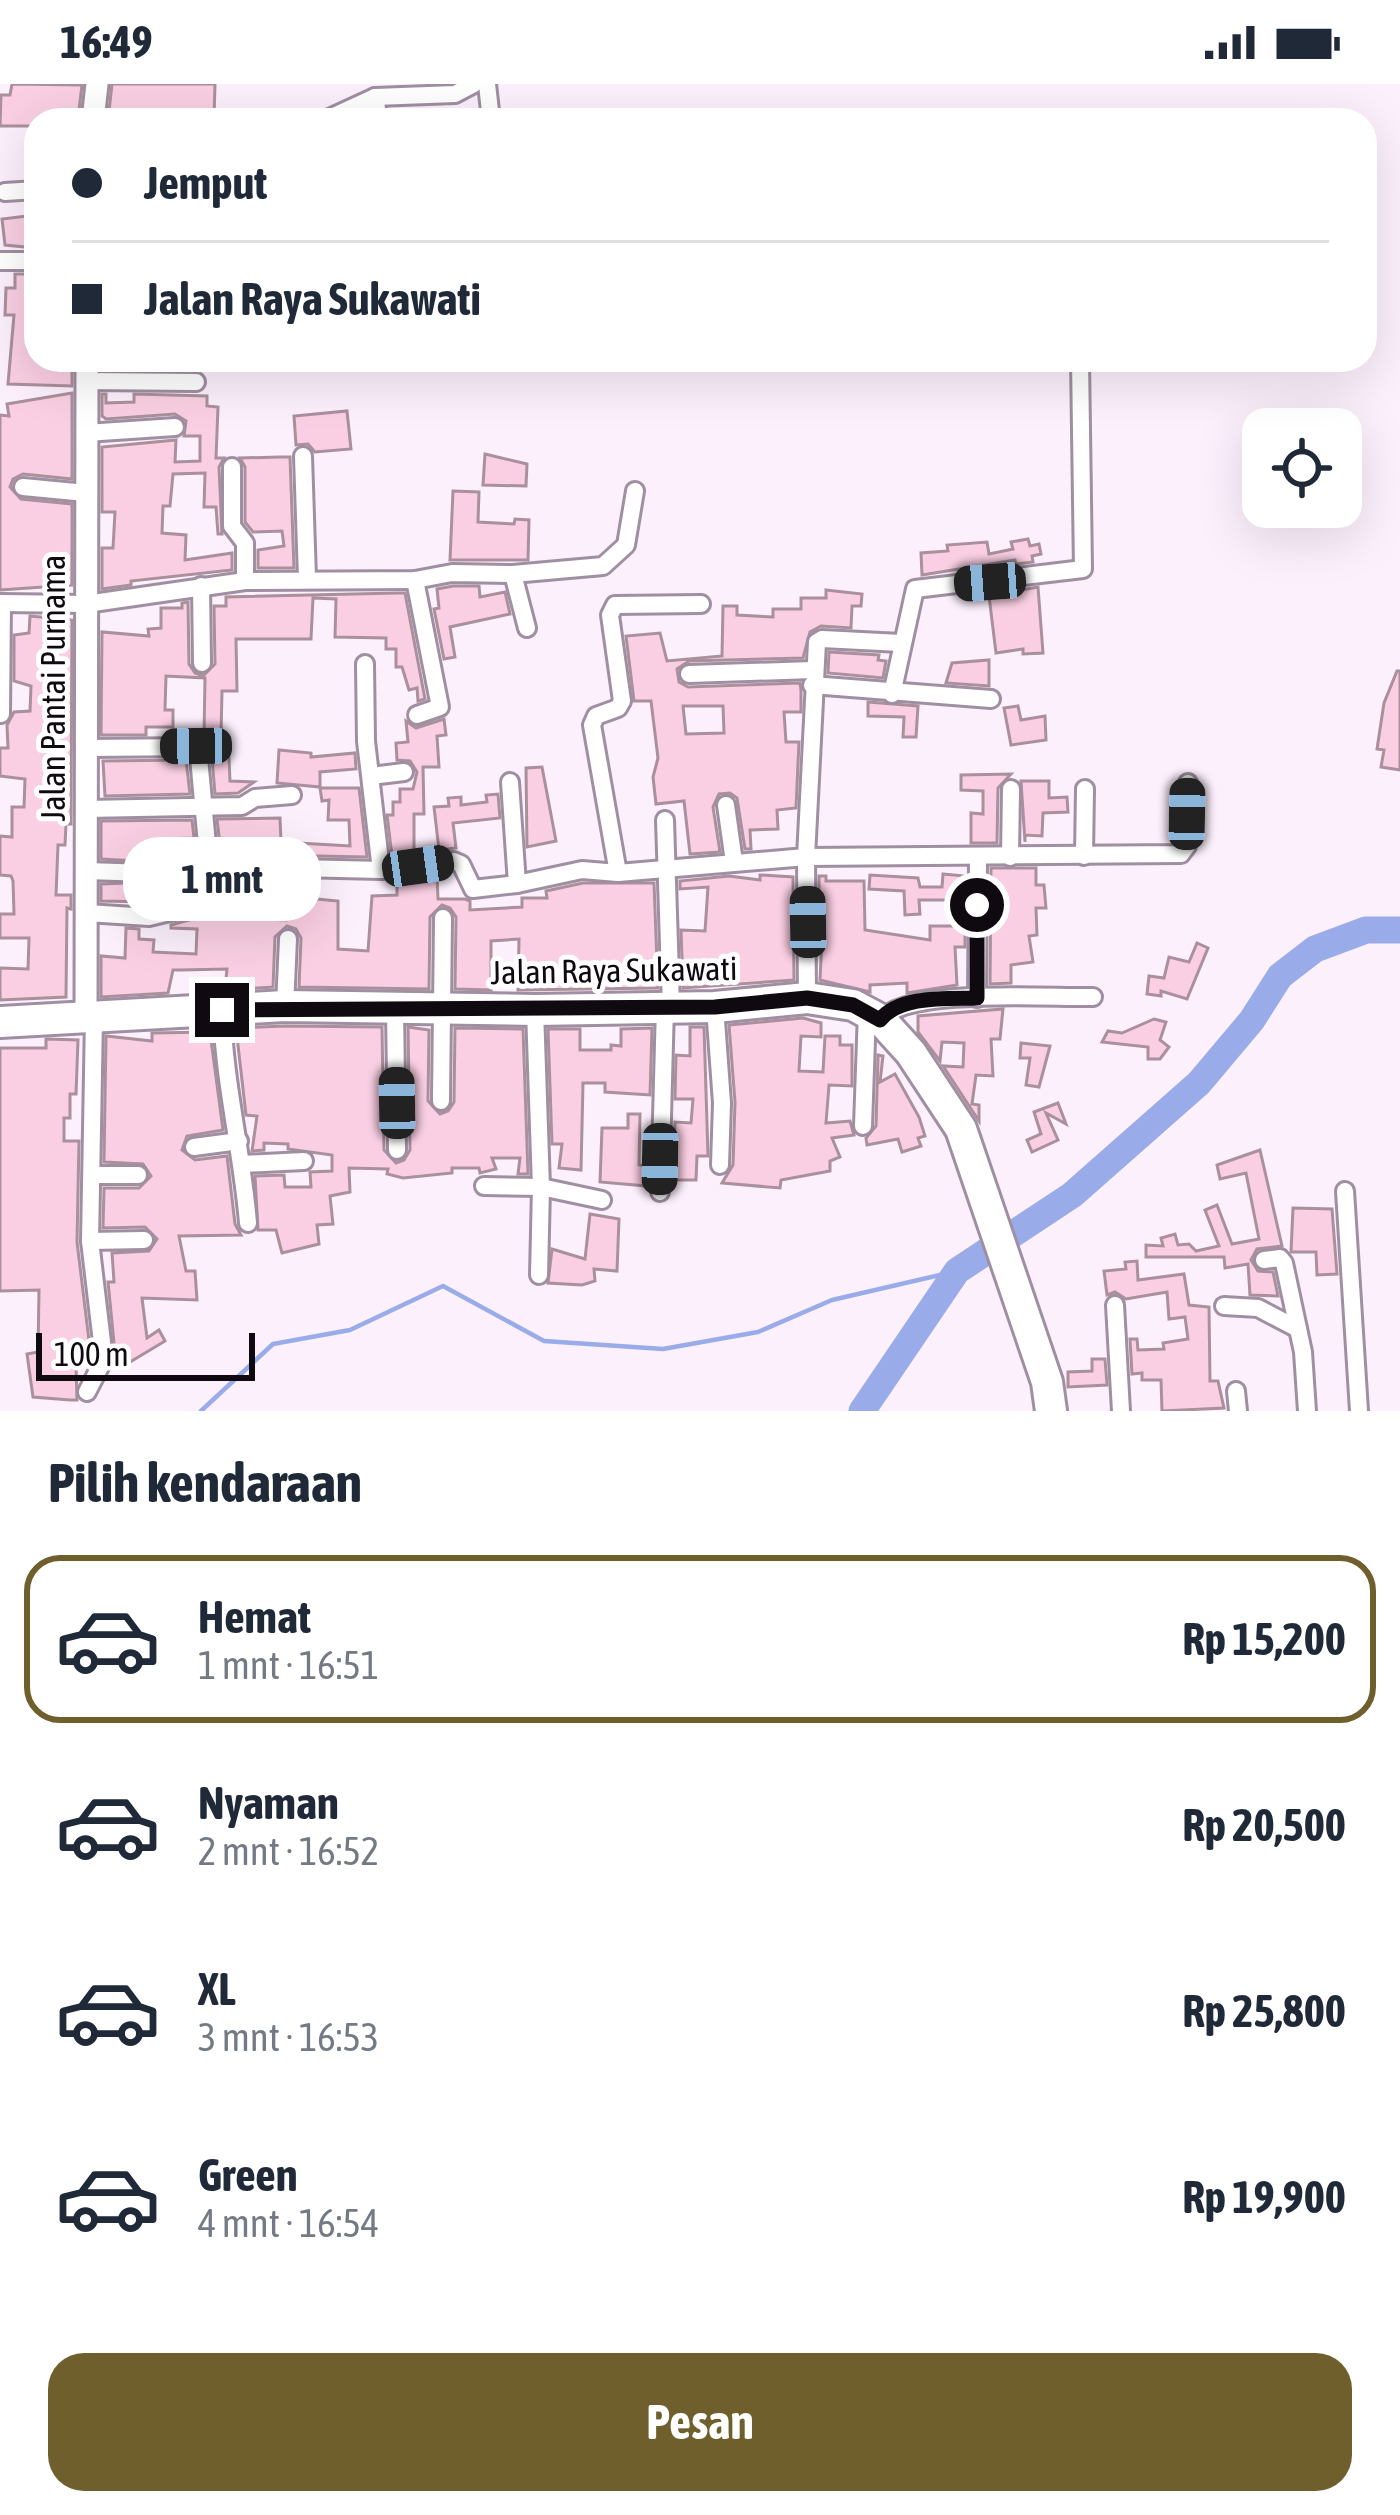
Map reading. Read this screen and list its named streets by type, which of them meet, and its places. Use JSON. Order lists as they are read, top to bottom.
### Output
{
  "streets": {
    "highway": ["Jalan Raya Sukawati"],
    "street": ["Jalan Pantai Purnama"]
  },
  "crossings": [
    ["Jalan Pantai Purnama", "Jalan Raya Sukawati"]
  ],
  "scale_bar": "100 m",
  "page": {
    "status": "16:49",
    "banner": ["Jemput", "Jalan Raya Sukawati"],
    "bubble": "1 mnt",
    "scale": "100 m",
    "heading": "Pilih kendaraan",
    "list": [
      {
        "name": "Hemat",
        "note": "1 mnt · 16:51",
        "value": "Rp 15,200"
      },
      {
        "name": "Nyaman",
        "note": "2 mnt · 16:52",
        "value": "Rp 20,500"
      },
      {
        "name": "XL",
        "note": "3 mnt · 16:53",
        "value": "Rp 25,800"
      },
      {
        "name": "Green",
        "note": "4 mnt · 16:54",
        "value": "Rp 19,900"
      }
    ],
    "buttons": "Pesan"
  }
}
